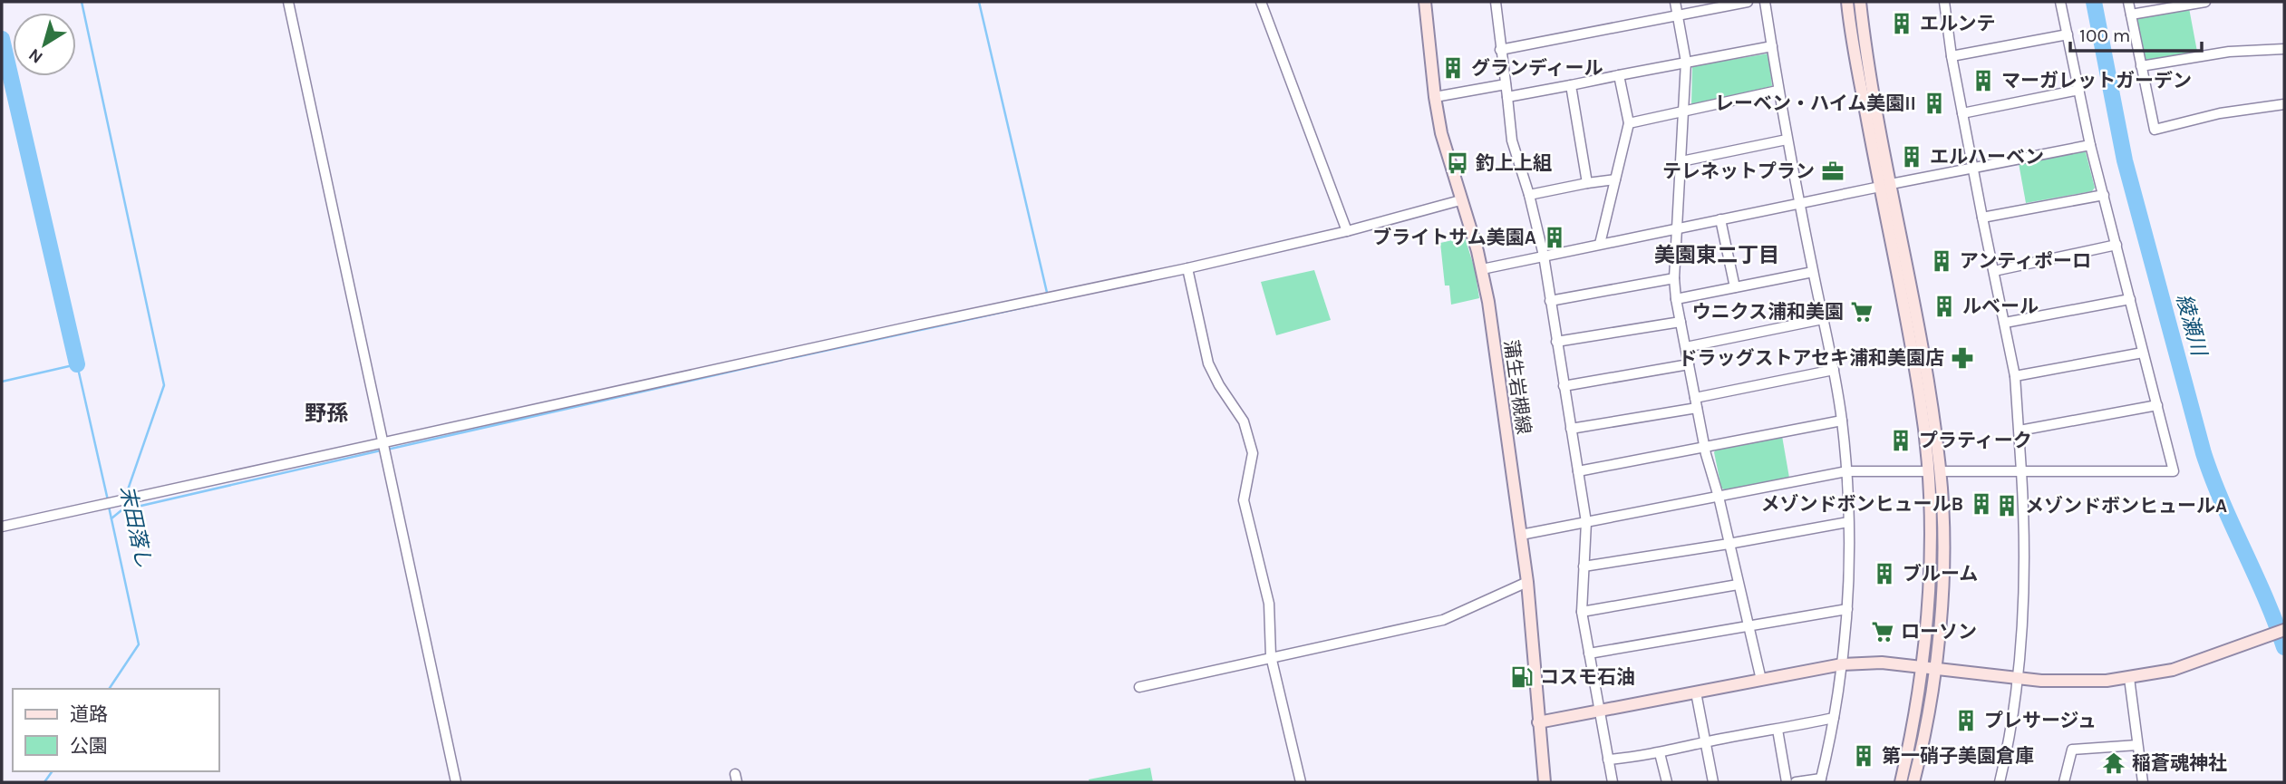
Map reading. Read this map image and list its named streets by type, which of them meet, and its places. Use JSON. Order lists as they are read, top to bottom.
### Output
{
  "streets": {
    "street": ["蒲生岩槻線"]
  },
  "districts": ["美園東二丁目", "野孫"],
  "water": ["綾瀬川", "末田落し"],
  "places": {
    "building": [
      "エルンテ",
      "グランディール",
      "マーガレットガーデン",
      "レーベン・ハイム美園II",
      "エルハーベン",
      "ブライトサム美園A",
      "アンティポーロ",
      "ルベール",
      "プラティーク",
      "メゾンドボンヒュールB",
      "メゾンドボンヒュールA",
      "ブルーム",
      "プレサージュ",
      "第一硝子美園倉庫"
    ],
    "bus stop": ["釣上上組"],
    "office": ["テレネットプラン"],
    "supermarket": ["ウニクス浦和美園", "ローソン"],
    "pharmacy": ["ドラッグストアセキ浦和美園店"],
    "fuel station": ["コスモ石油"],
    "temple": ["稲蒼魂神社"]
  },
  "legend": ["道路", "公園"],
  "scale_bar": "100 m",
  "north": "bottom left"
}
